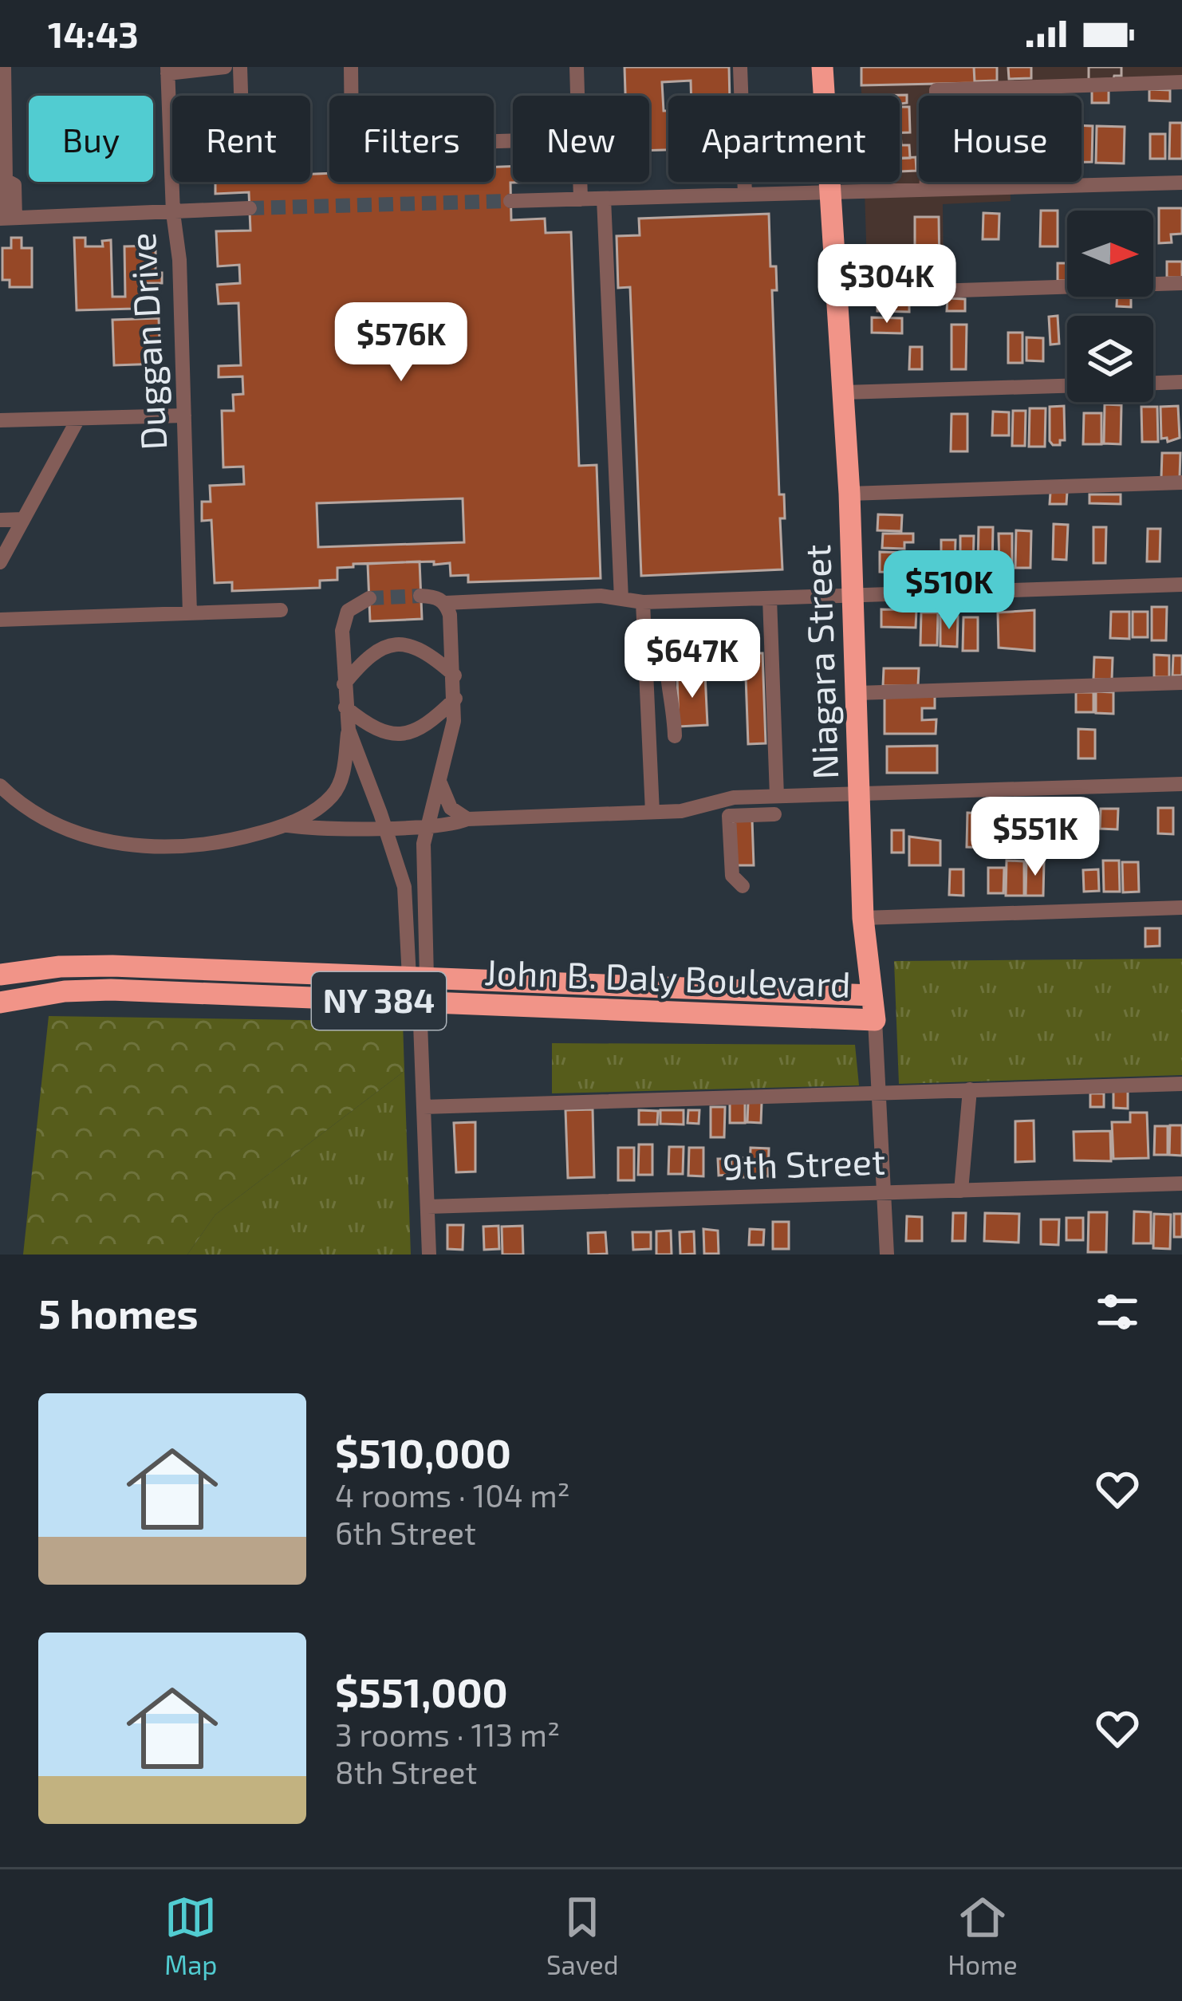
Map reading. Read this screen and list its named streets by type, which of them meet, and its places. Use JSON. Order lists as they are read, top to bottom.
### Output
{
  "streets": {
    "highway": ["Niagara Street", "John B. Daly Boulevard", "NY 384"],
    "street": ["Duggan Drive", "9th Street"]
  },
  "crossings": [
    ["Niagara Street", "John B. Daly Boulevard"],
    ["Niagara Street", "9th Street"]
  ],
  "north": "right",
  "page": {
    "status": "14:43",
    "chip": [
      "Buy",
      "Rent",
      "Filters",
      "New",
      "Apartment",
      "House"
    ],
    "price": [
      "$304K",
      "$576K",
      "$510K",
      "$647K",
      "$551K"
    ],
    "heading": "5 homes",
    "list": [
      {
        "name": "$510,000",
        "note": "4 rooms · 104 m² · 6th Street"
      },
      {
        "name": "$551,000",
        "note": "3 rooms · 113 m² · 8th Street"
      }
    ],
    "tabs": ["Map", "Saved", "Home"]
  }
}
